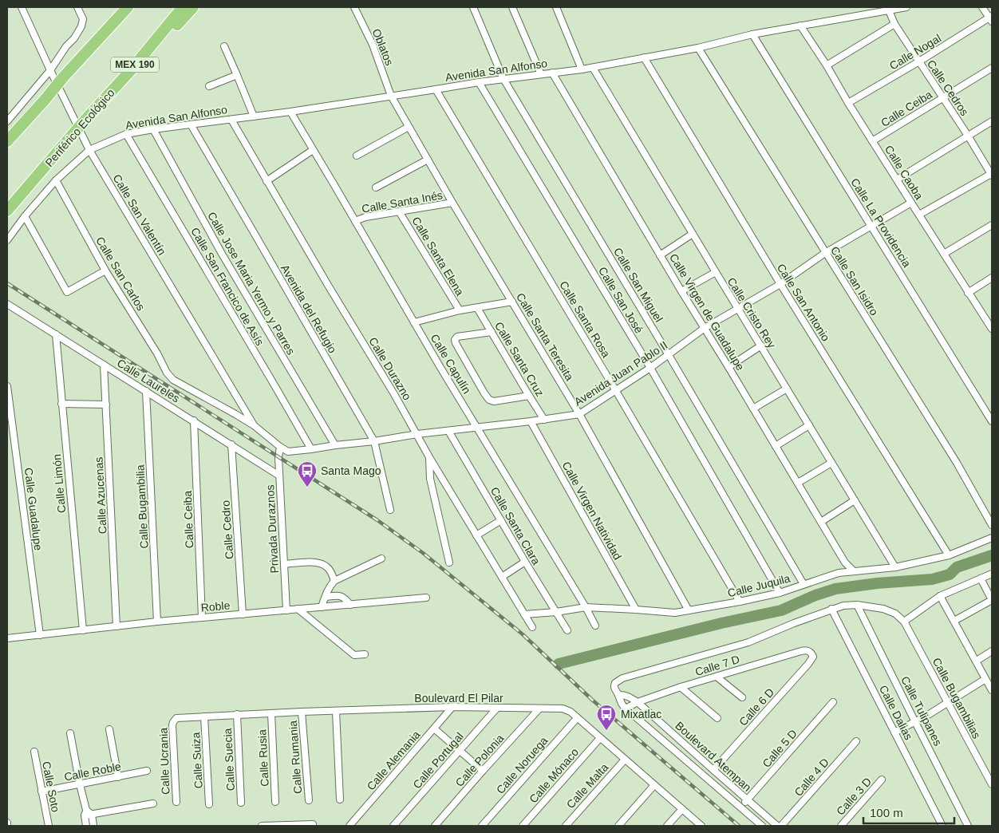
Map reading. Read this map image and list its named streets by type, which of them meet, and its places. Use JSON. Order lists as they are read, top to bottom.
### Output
{
  "streets": {
    "highway": ["MEX 190", "Periférico Ecológico"],
    "street": [
      "Oblatos",
      "Calle Nogal",
      "Avenida San Alfonso",
      "Calle Cedros",
      "Calle Ceiba",
      "Calle Caoba",
      "Calle Santa Inés",
      "Calle San Valentín",
      "Calle La Providencia",
      "Calle Santa Elena",
      "Calle San Carlos",
      "Calle San Isidro",
      "Calle Jose Maria Yermo y Parres",
      "Calle San Miguel",
      "Calle San Francico de Asís",
      "Calle San José",
      "Calle San Antonio",
      "Avenida del Refugio",
      "Calle Virgen de Guadalupe",
      "Calle Cristo Rey",
      "Calle Santa Rosa",
      "Calle Santa Teresita",
      "Calle Santa Cruz",
      "Calle Capulín",
      "Calle Durazno",
      "Avenida Juan Pablo II",
      "Calle Laureles",
      "Calle Limón",
      "Calle Azucenas",
      "Calle Bugambilia",
      "Calle Guadalupe",
      "Calle Virgen Natividad",
      "Calle Santa Clara",
      "Privada Duraznos",
      "Calle Cedro",
      "Calle Juquila",
      "Roble",
      "Calle 7 D",
      "Boulevard El Pilar",
      "Calle Bugambilias",
      "Calle 6 D",
      "Calle Tulipanes",
      "Calle Dalias",
      "Calle 5 D",
      "Boulevard Atempan",
      "Calle Rumania",
      "Calle Rusia",
      "Calle Suecia",
      "Calle Suiza",
      "Calle Alemania",
      "Calle Portugal",
      "Calle Polonia",
      "Calle Ucrania",
      "Calle Noruega",
      "Calle Roble",
      "Calle Mónaco",
      "Calle 4 D",
      "Calle Malta",
      "Calle Soto",
      "Calle 3 D"
    ]
  },
  "crossings": [
    ["Oblatos", "Avenida San Alfonso"],
    ["Oblatos", "Calle Santa Teresita"],
    ["Calle Nogal", "Calle Cedros"],
    ["Calle Nogal", "Calle Caoba"],
    ["Avenida San Alfonso", "Calle Cedros"],
    ["Avenida San Alfonso", "Calle Caoba"],
    ["Avenida San Alfonso", "Calle San Valentín"],
    ["Avenida San Alfonso", "Calle La Providencia"],
    ["Avenida San Alfonso", "Calle San Carlos"],
    ["Avenida San Alfonso", "Calle San Isidro"],
    ["Avenida San Alfonso", "Calle Jose Maria Yermo y Parres"],
    ["Avenida San Alfonso", "Calle San Miguel"],
    ["Avenida San Alfonso", "Calle San Francico de Asís"],
    ["Avenida San Alfonso", "Calle San José"],
    ["Avenida San Alfonso", "Calle San Antonio"],
    ["Avenida San Alfonso", "Avenida del Refugio"],
    ["Avenida San Alfonso", "Calle Virgen de Guadalupe"],
    ["Avenida San Alfonso", "Calle Cristo Rey"],
    ["Avenida San Alfonso", "Calle Santa Rosa"],
    ["Avenida San Alfonso", "Calle Santa Teresita"],
    ["Avenida San Alfonso", "Calle Capulín"],
    ["Avenida San Alfonso", "Calle Durazno"],
    ["Calle Cedros", "Calle Ceiba"],
    ["Calle Ceiba", "Calle Caoba"],
    ["Calle Ceiba", "Calle Laureles"],
    ["Calle Ceiba", "Roble"],
    ["Calle Caoba", "Avenida Juan Pablo II"],
    ["Calle Santa Inés", "Calle Santa Elena"],
    ["Calle Santa Inés", "Calle Santa Teresita"],
    ["Calle Santa Inés", "Calle Capulín"],
    ["Calle San Valentín", "Calle Laureles"],
    ["Calle La Providencia", "Avenida Juan Pablo II"],
    ["Calle San Carlos", "Calle Laureles"],
    ["Calle San Isidro", "Avenida Juan Pablo II"],
    ["Calle Jose Maria Yermo y Parres", "Avenida Juan Pablo II"],
    ["Calle San Miguel", "Avenida Juan Pablo II"],
    ["Calle San Miguel", "Calle Juquila"],
    ["Calle San Francico de Asís", "Avenida Juan Pablo II"],
    ["Calle San José", "Avenida Juan Pablo II"],
    ["Calle San José", "Calle Juquila"],
    ["Calle San Antonio", "Avenida Juan Pablo II"],
    ["Calle San Antonio", "Calle Juquila"],
    ["Avenida del Refugio", "Avenida Juan Pablo II"],
    ["Calle Virgen de Guadalupe", "Avenida Juan Pablo II"],
    ["Calle Virgen de Guadalupe", "Calle Juquila"],
    ["Calle Cristo Rey", "Avenida Juan Pablo II"],
    ["Calle Cristo Rey", "Calle Juquila"],
    ["Calle Santa Rosa", "Avenida Juan Pablo II"],
    ["Calle Santa Rosa", "Calle Juquila"],
    ["Calle Santa Teresita", "Avenida Juan Pablo II"],
    ["Calle Santa Teresita", "Calle Juquila"],
    ["Calle Santa Cruz", "Avenida Juan Pablo II"],
    ["Calle Capulín", "Avenida Juan Pablo II"],
    ["Calle Capulín", "Calle Juquila"],
    ["Calle Durazno", "Avenida Juan Pablo II"],
    ["Calle Durazno", "Calle Juquila"],
    ["Avenida Juan Pablo II", "Calle Laureles"],
    ["Avenida Juan Pablo II", "Calle Virgen Natividad"],
    ["Avenida Juan Pablo II", "Calle Santa Clara"],
    ["Avenida Juan Pablo II", "Privada Duraznos"],
    ["Calle Laureles", "Calle Limón"],
    ["Calle Laureles", "Calle Azucenas"],
    ["Calle Laureles", "Calle Bugambilia"],
    ["Calle Laureles", "Privada Duraznos"],
    ["Calle Laureles", "Calle Cedro"],
    ["Calle Limón", "Roble"],
    ["Calle Azucenas", "Roble"],
    ["Calle Bugambilia", "Roble"],
    ["Calle Guadalupe", "Roble"],
    ["Calle Virgen Natividad", "Calle Juquila"],
    ["Calle Santa Clara", "Calle Juquila"],
    ["Privada Duraznos", "Roble"],
    ["Calle Cedro", "Roble"],
    ["Calle 7 D", "Calle 6 D"],
    ["Calle 7 D", "Boulevard Atempan"],
    ["Boulevard El Pilar", "Calle Rumania"],
    ["Boulevard El Pilar", "Calle Rusia"],
    ["Boulevard El Pilar", "Calle Suecia"],
    ["Boulevard El Pilar", "Calle Suiza"],
    ["Boulevard El Pilar", "Calle Alemania"],
    ["Boulevard El Pilar", "Calle Portugal"],
    ["Boulevard El Pilar", "Calle Polonia"],
    ["Boulevard El Pilar", "Calle Ucrania"],
    ["Boulevard El Pilar", "Calle Noruega"],
    ["Boulevard El Pilar", "Calle Mónaco"],
    ["Boulevard El Pilar", "Calle Malta"],
    ["Calle 6 D", "Boulevard Atempan"],
    ["Calle 5 D", "Boulevard Atempan"],
    ["Calle Roble", "Calle Soto"]
  ],
  "places": {
    "bus stop": ["Santa Mago", "Mixatlac"]
  },
  "scale_bar": "100 m"
}
